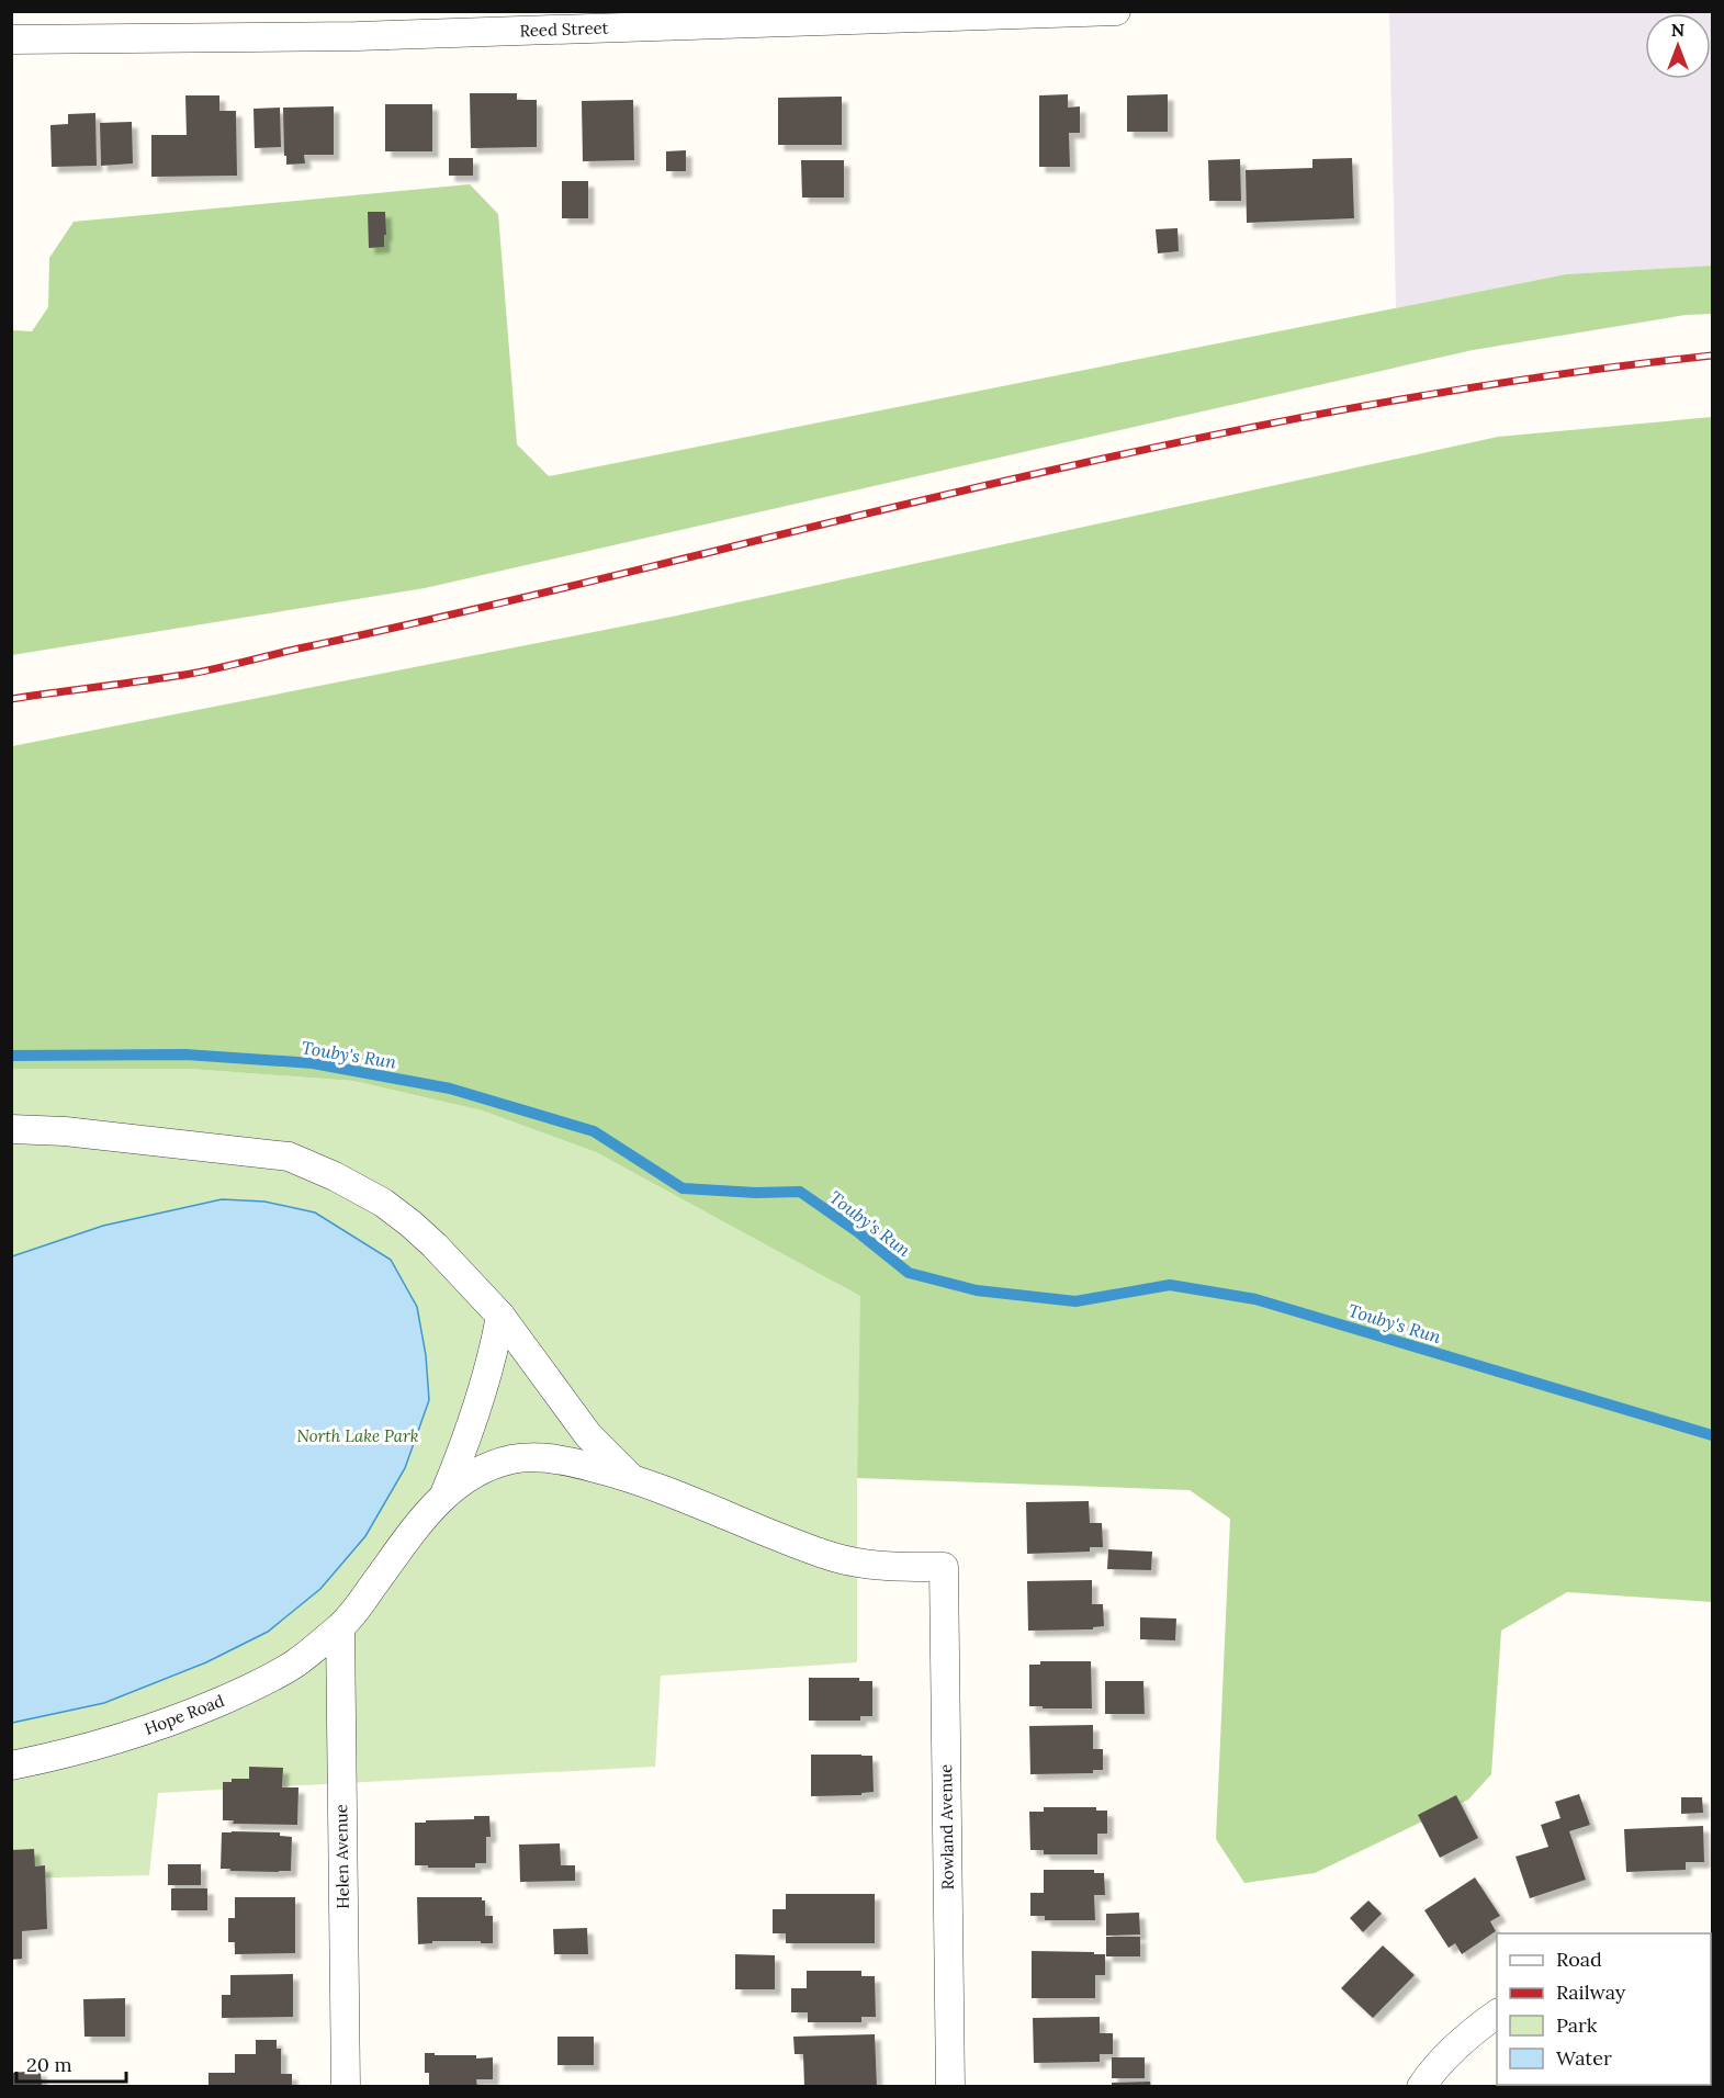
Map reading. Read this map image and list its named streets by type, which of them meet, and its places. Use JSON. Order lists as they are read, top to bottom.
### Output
{
  "streets": {
    "street": [
      "Reed Street",
      "Hope Road",
      "Rowland Avenue",
      "Helen Avenue"
    ]
  },
  "crossings": [
    ["Hope Road", "Helen Avenue"]
  ],
  "water": ["Touby's Run"],
  "parks": ["North Lake Park"],
  "legend": [
    "Road",
    "Railway",
    "Park",
    "Water"
  ],
  "scale_bar": "20 m",
  "north": "top"
}
